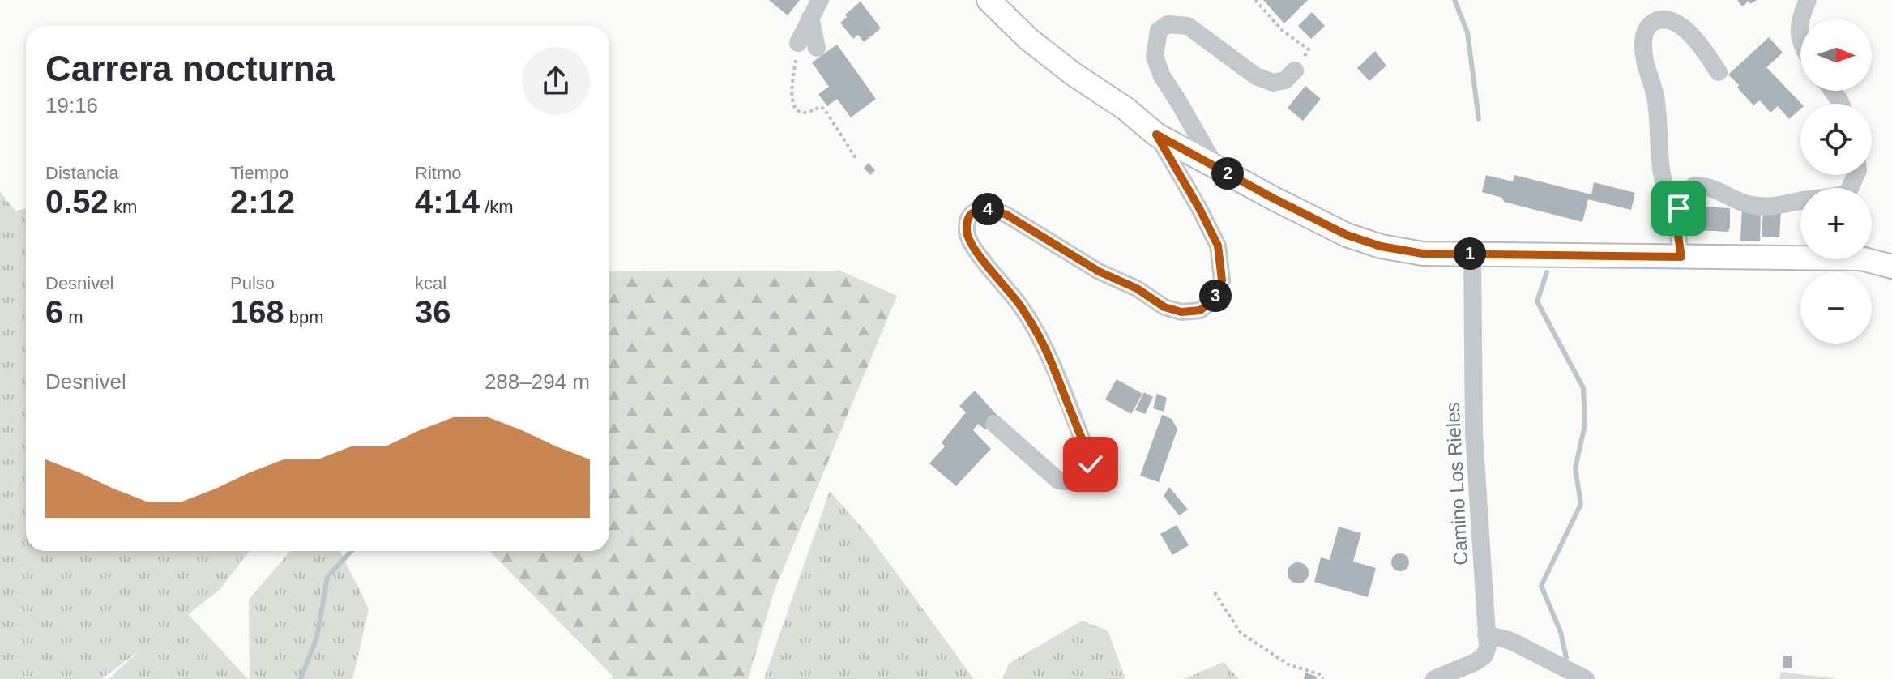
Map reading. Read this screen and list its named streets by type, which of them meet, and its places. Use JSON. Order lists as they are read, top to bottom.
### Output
{
  "streets": {
    "street": ["Camino Los Rieles"]
  },
  "north": "right",
  "page": {
    "map_buttons": ["+", "−"],
    "heading": ["Carrera nocturna", "19:16"],
    "stats": [
      ["Distancia", "0.52 km"],
      ["Tiempo", "2:12"],
      ["Ritmo", "4:14 /km"],
      ["Desnivel", "6 m"],
      ["Pulso", "168 bpm"],
      ["kcal", "36"]
    ],
    "pins": [
      "2",
      "4",
      "1",
      "3"
    ],
    "chart": ["Desnivel", "288–294 m"]
  }
}
